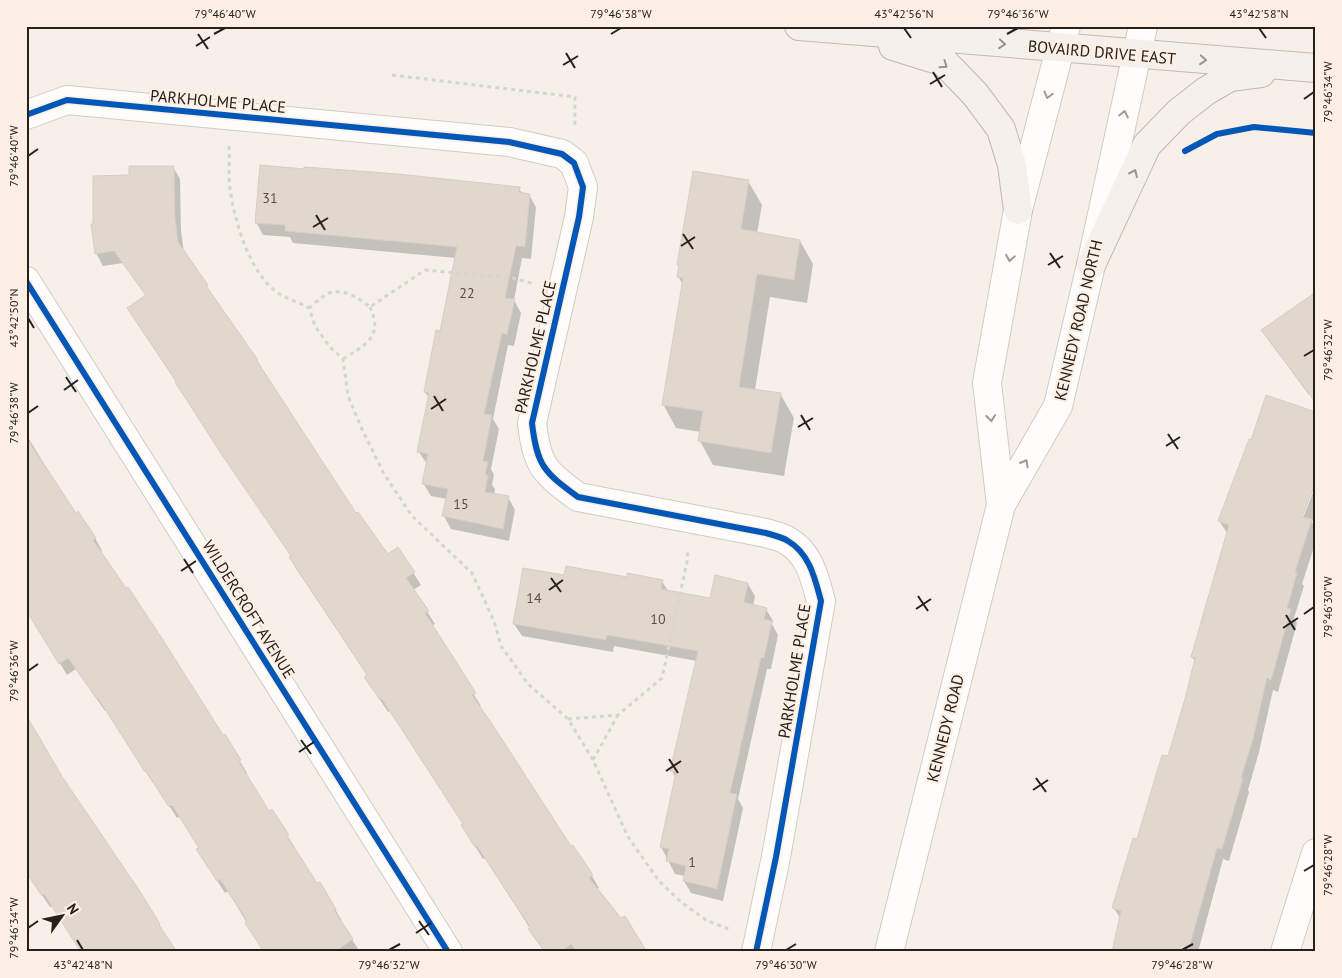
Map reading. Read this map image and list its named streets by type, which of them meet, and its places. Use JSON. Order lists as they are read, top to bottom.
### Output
{
  "streets": {
    "main road": ["BOVAIRD DRIVE EAST"],
    "street": [
      "PARKHOLME PLACE",
      "KENNEDY ROAD NORTH",
      "WILDERCROFT AVENUE",
      "KENNEDY ROAD"
    ]
  },
  "crossings": [
    ["BOVAIRD DRIVE EAST", "KENNEDY ROAD NORTH"],
    ["KENNEDY ROAD NORTH", "KENNEDY ROAD"]
  ],
  "one_way": ["BOVAIRD DRIVE EAST"],
  "house_numbers": [
    "31",
    "22",
    "15",
    "14",
    "10",
    "1"
  ],
  "north": "top right",
  "coordinates": [
    "79°46'40\"W",
    "79°46'38\"W",
    "43°42'56\"N",
    "79°46'36\"W",
    "43°42'58\"N",
    "79°46'34\"W",
    "43°42'50\"N",
    "79°46'32\"W",
    "79°46'30\"W",
    "79°46'28\"W",
    "43°42'48\"N"
  ]
}
